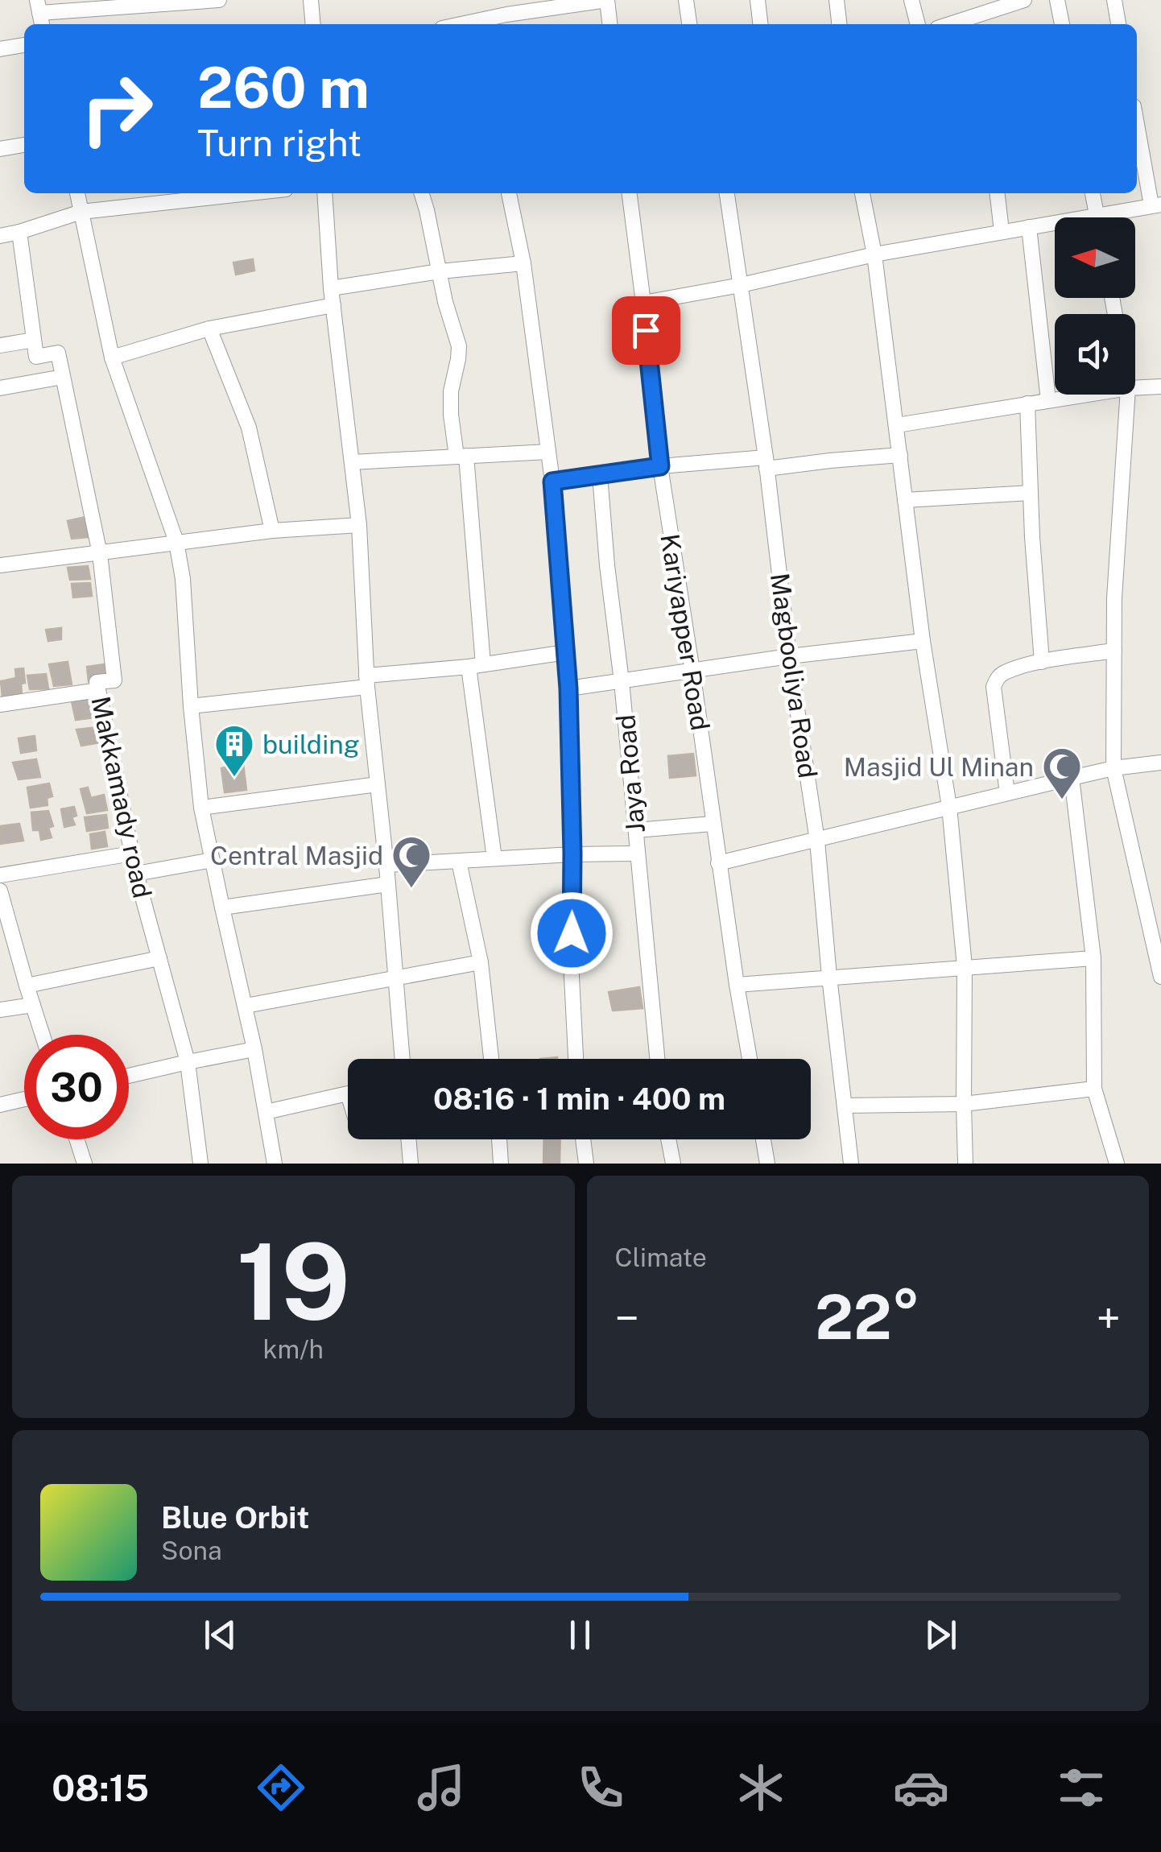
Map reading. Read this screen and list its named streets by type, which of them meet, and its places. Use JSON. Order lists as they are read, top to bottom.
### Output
{
  "streets": {
    "street": [
      "Kariyapper Road",
      "Magbooliya Road",
      "Jaya Road",
      "Makkamady road"
    ]
  },
  "places": {
    "building": ["building"],
    "mosque": ["Masjid Ul Minan", "Central Masjid"]
  },
  "north": "left",
  "page": {
    "turn": ["260 m", "Turn right"],
    "limit": "30",
    "trip": "08:16 · 1 min · 400 m",
    "tile": [
      ["19", "km/h"],
      "Climate"
    ],
    "heat": ["−", "22°", "+"],
    "song": ["Blue Orbit", "Sona"],
    "tabs": "08:15"
  }
}
